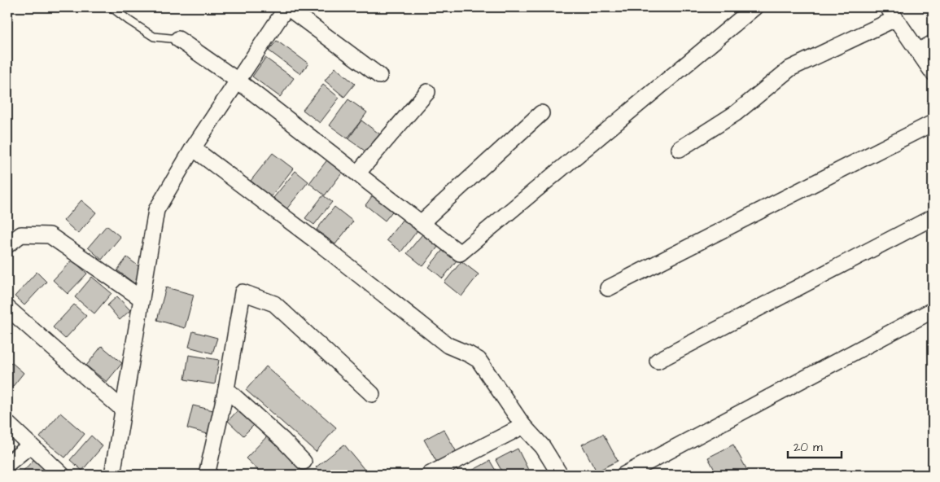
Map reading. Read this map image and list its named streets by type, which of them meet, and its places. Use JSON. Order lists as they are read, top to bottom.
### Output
{
  "scale_bar": "20 m"
}
